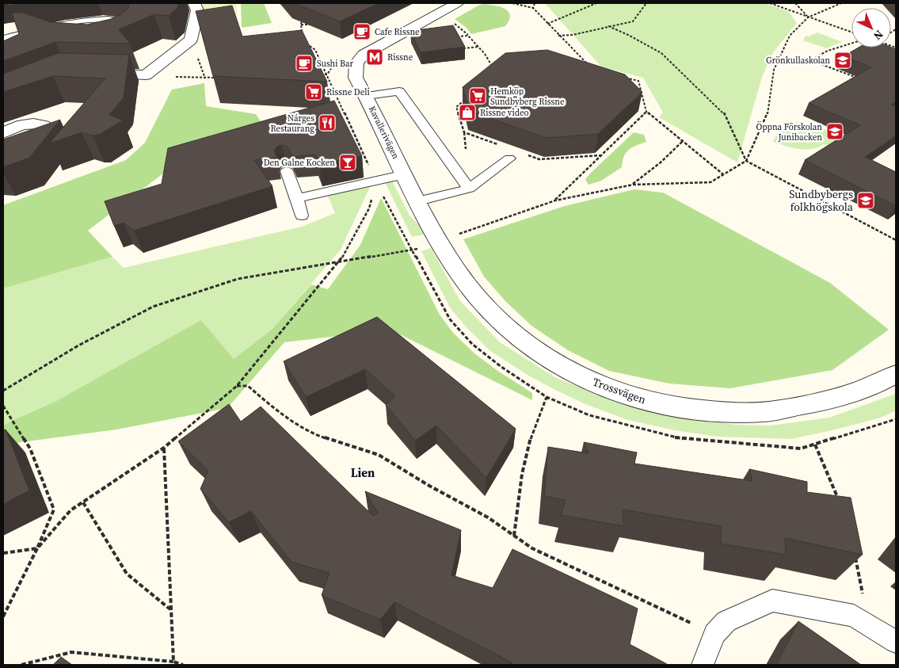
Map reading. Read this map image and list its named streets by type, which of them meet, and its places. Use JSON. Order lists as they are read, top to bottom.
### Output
{
  "streets": {
    "street": ["Kavallerivägen", "Trossvägen"]
  },
  "crossings": [
    ["Kavallerivägen", "Trossvägen"]
  ],
  "districts": ["Lien"],
  "places": {
    "cafe": ["Cafe Rissne", "Sushi Bar"],
    "metro station": ["Rissne"],
    "school or university": ["Grönkullaskolan", "Öppna Förskolan Junibacken", "Sundbybergs folkhögskola"],
    "supermarket": ["Rissne Deli", "Hemköp Sundbyberg Rissne"],
    "shop": ["Rissne video"],
    "restaurant": ["Nárges Restaurang"],
    "bar": ["Den Galne Kocken"]
  },
  "north": "bottom right"
}
